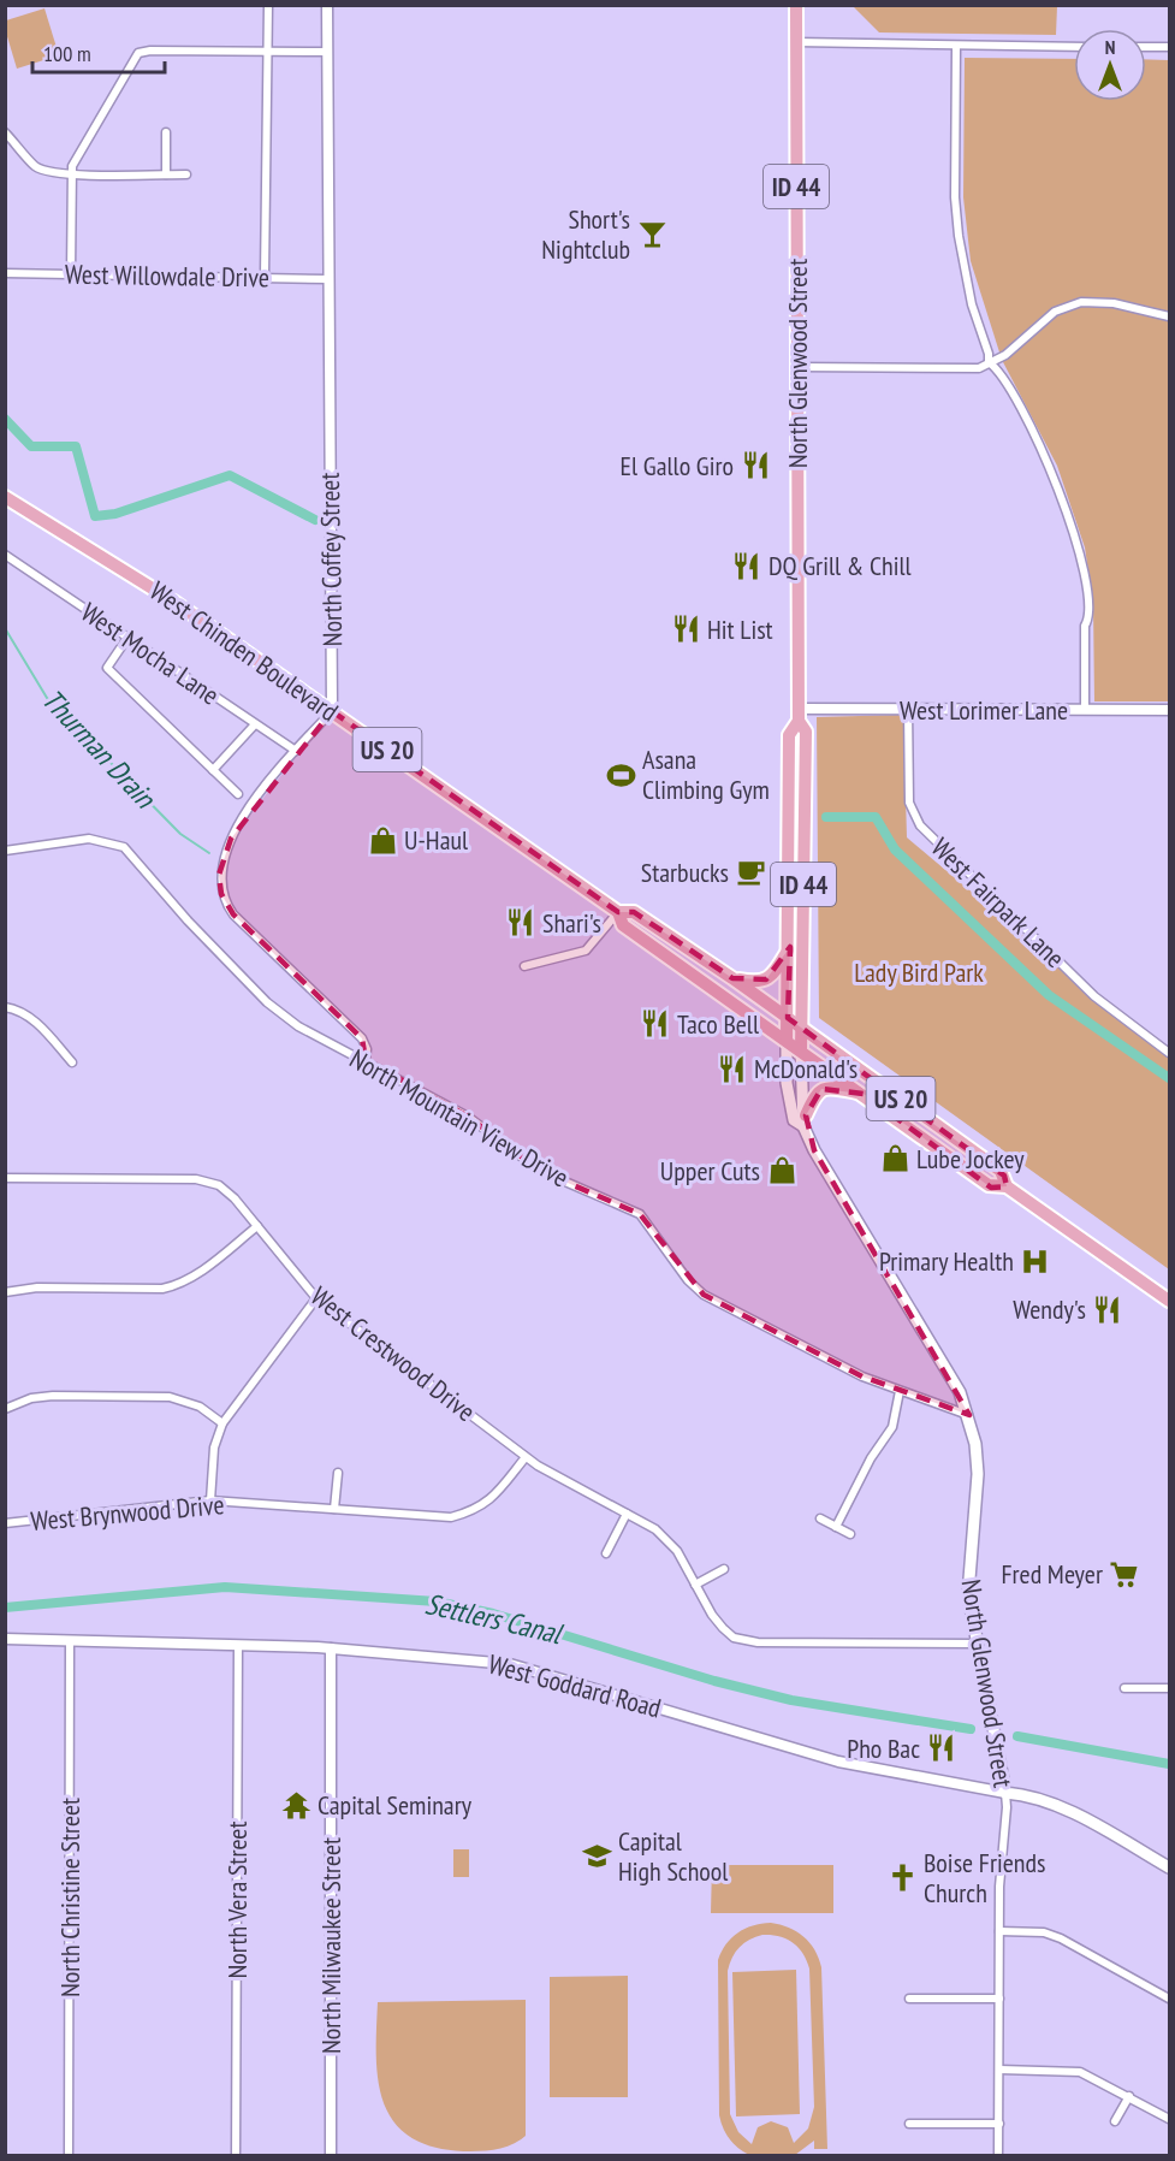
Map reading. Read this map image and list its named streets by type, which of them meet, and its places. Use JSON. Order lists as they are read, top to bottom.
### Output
{
  "streets": {
    "main road": [
      "ID 44",
      "North Glenwood Street",
      "West Chinden Boulevard",
      "US 20"
    ],
    "street": [
      "West Willowdale Drive",
      "North Coffey Street",
      "West Mocha Lane",
      "West Lorimer Lane",
      "West Fairpark Lane",
      "North Mountain View Drive",
      "West Crestwood Drive",
      "West Brynwood Drive",
      "West Goddard Road",
      "North Christine Street",
      "North Vera Street",
      "North Milwaukee Street"
    ]
  },
  "crossings": [
    ["West Willowdale Drive", "North Coffey Street"],
    ["North Glenwood Street", "West Chinden Boulevard"],
    ["North Glenwood Street", "West Lorimer Lane"],
    ["North Glenwood Street", "North Mountain View Drive"],
    ["North Glenwood Street", "West Crestwood Drive"],
    ["North Glenwood Street", "West Goddard Road"],
    ["North Coffey Street", "West Chinden Boulevard"],
    ["West Lorimer Lane", "West Fairpark Lane"],
    ["West Crestwood Drive", "West Brynwood Drive"],
    ["West Goddard Road", "North Christine Street"],
    ["West Goddard Road", "North Vera Street"],
    ["West Goddard Road", "North Milwaukee Street"]
  ],
  "water": ["Thurman Drain", "Settlers Canal"],
  "parks": ["Lady Bird Park"],
  "places": {
    "bar": ["Short's Nightclub"],
    "restaurant": [
      "El Gallo Giro",
      "DQ Grill & Chill",
      "Hit List",
      "Shari's",
      "Taco Bell",
      "McDonald's",
      "Wendy's",
      "Pho Bac"
    ],
    "sports": ["Asana Climbing Gym"],
    "shop": ["U-Haul", "Lube Jockey", "Upper Cuts"],
    "cafe": ["Starbucks"],
    "hospital": ["Primary Health"],
    "supermarket": ["Fred Meyer"],
    "temple": ["Capital Seminary"],
    "school or university": ["Capital High School"],
    "church": ["Boise Friends Church"]
  },
  "scale_bar": "100 m",
  "north": "top"
}
